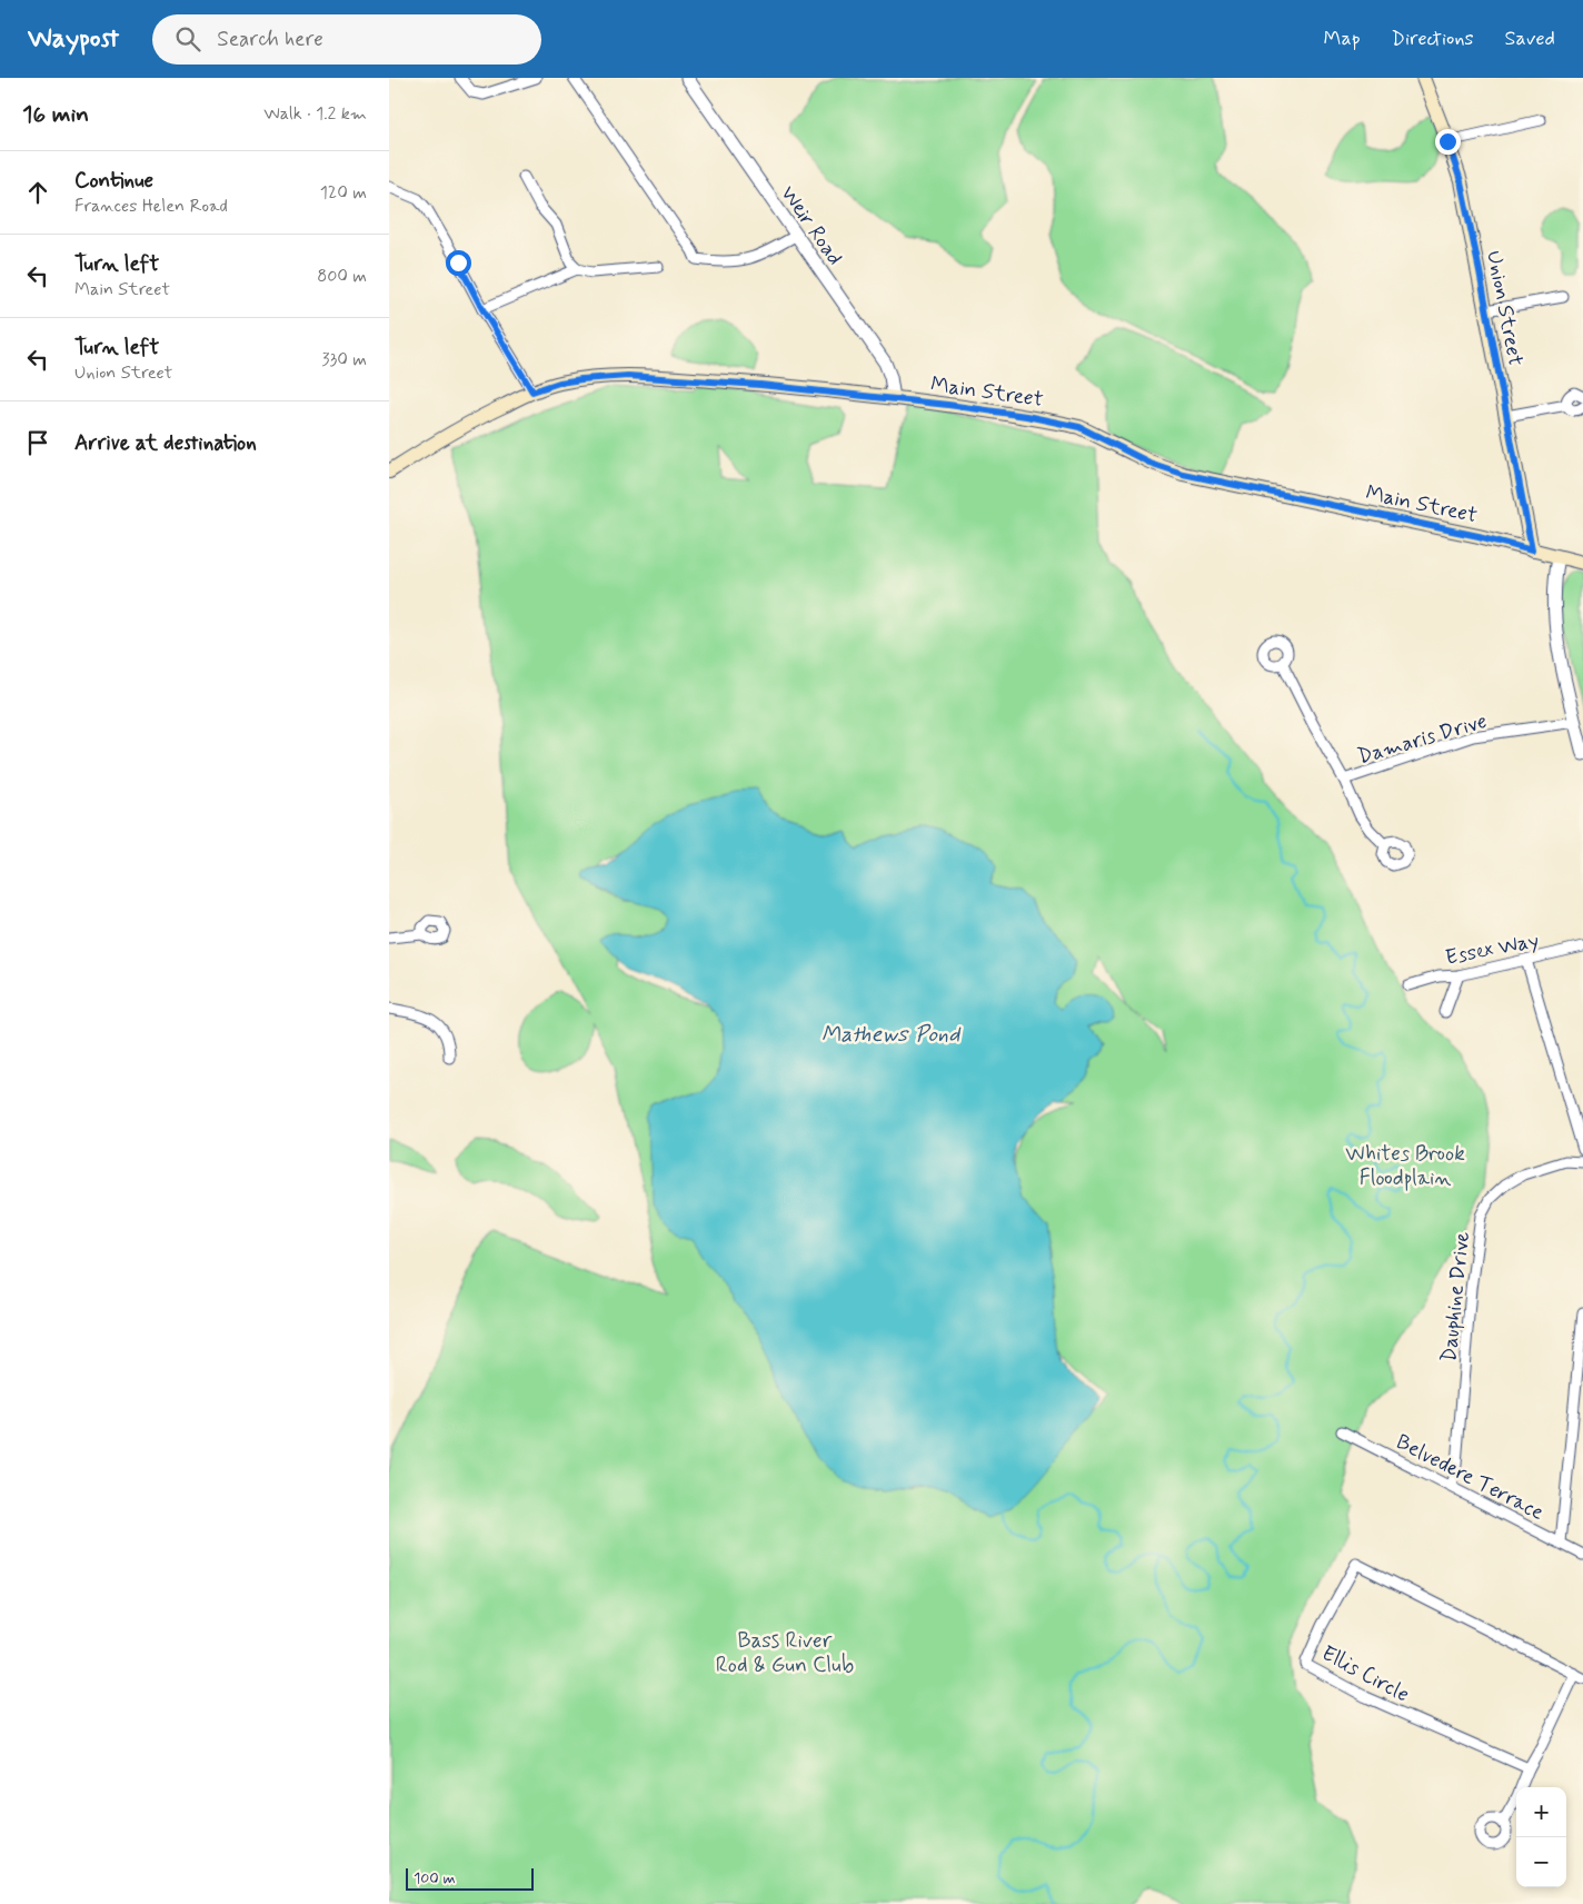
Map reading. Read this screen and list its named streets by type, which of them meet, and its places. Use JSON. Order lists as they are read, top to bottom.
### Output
{
  "streets": {
    "main road": ["Union Street", "Main Street"],
    "street": [
      "Weir Road",
      "Damaris Drive",
      "Essex Way",
      "Dauphine Drive",
      "Belvedere Terrace",
      "Ellis Circle"
    ]
  },
  "crossings": [
    ["Weir Road", "Main Street"],
    ["Union Street", "Main Street"],
    ["Dauphine Drive", "Belvedere Terrace"]
  ],
  "water": ["Mathews Pond"],
  "parks": ["Whites Brook Floodplain", "Bass River Rod & Gun Club"],
  "scale_bar": "100 m",
  "page": {
    "header": "Waypost",
    "search": "Search here",
    "nav": ["Map", "Directions", "Saved"],
    "heading": ["16 min", "Walk · 1.2 km"],
    "list": [
      ["Continue", "Frances Helen Road", "120 m"],
      ["Turn left", "Main Street", "800 m"],
      ["Turn left", "Union Street", "330 m"],
      "Arrive at destination"
    ],
    "map_buttons": ["+", "−"],
    "scale": "100 m"
  }
}
